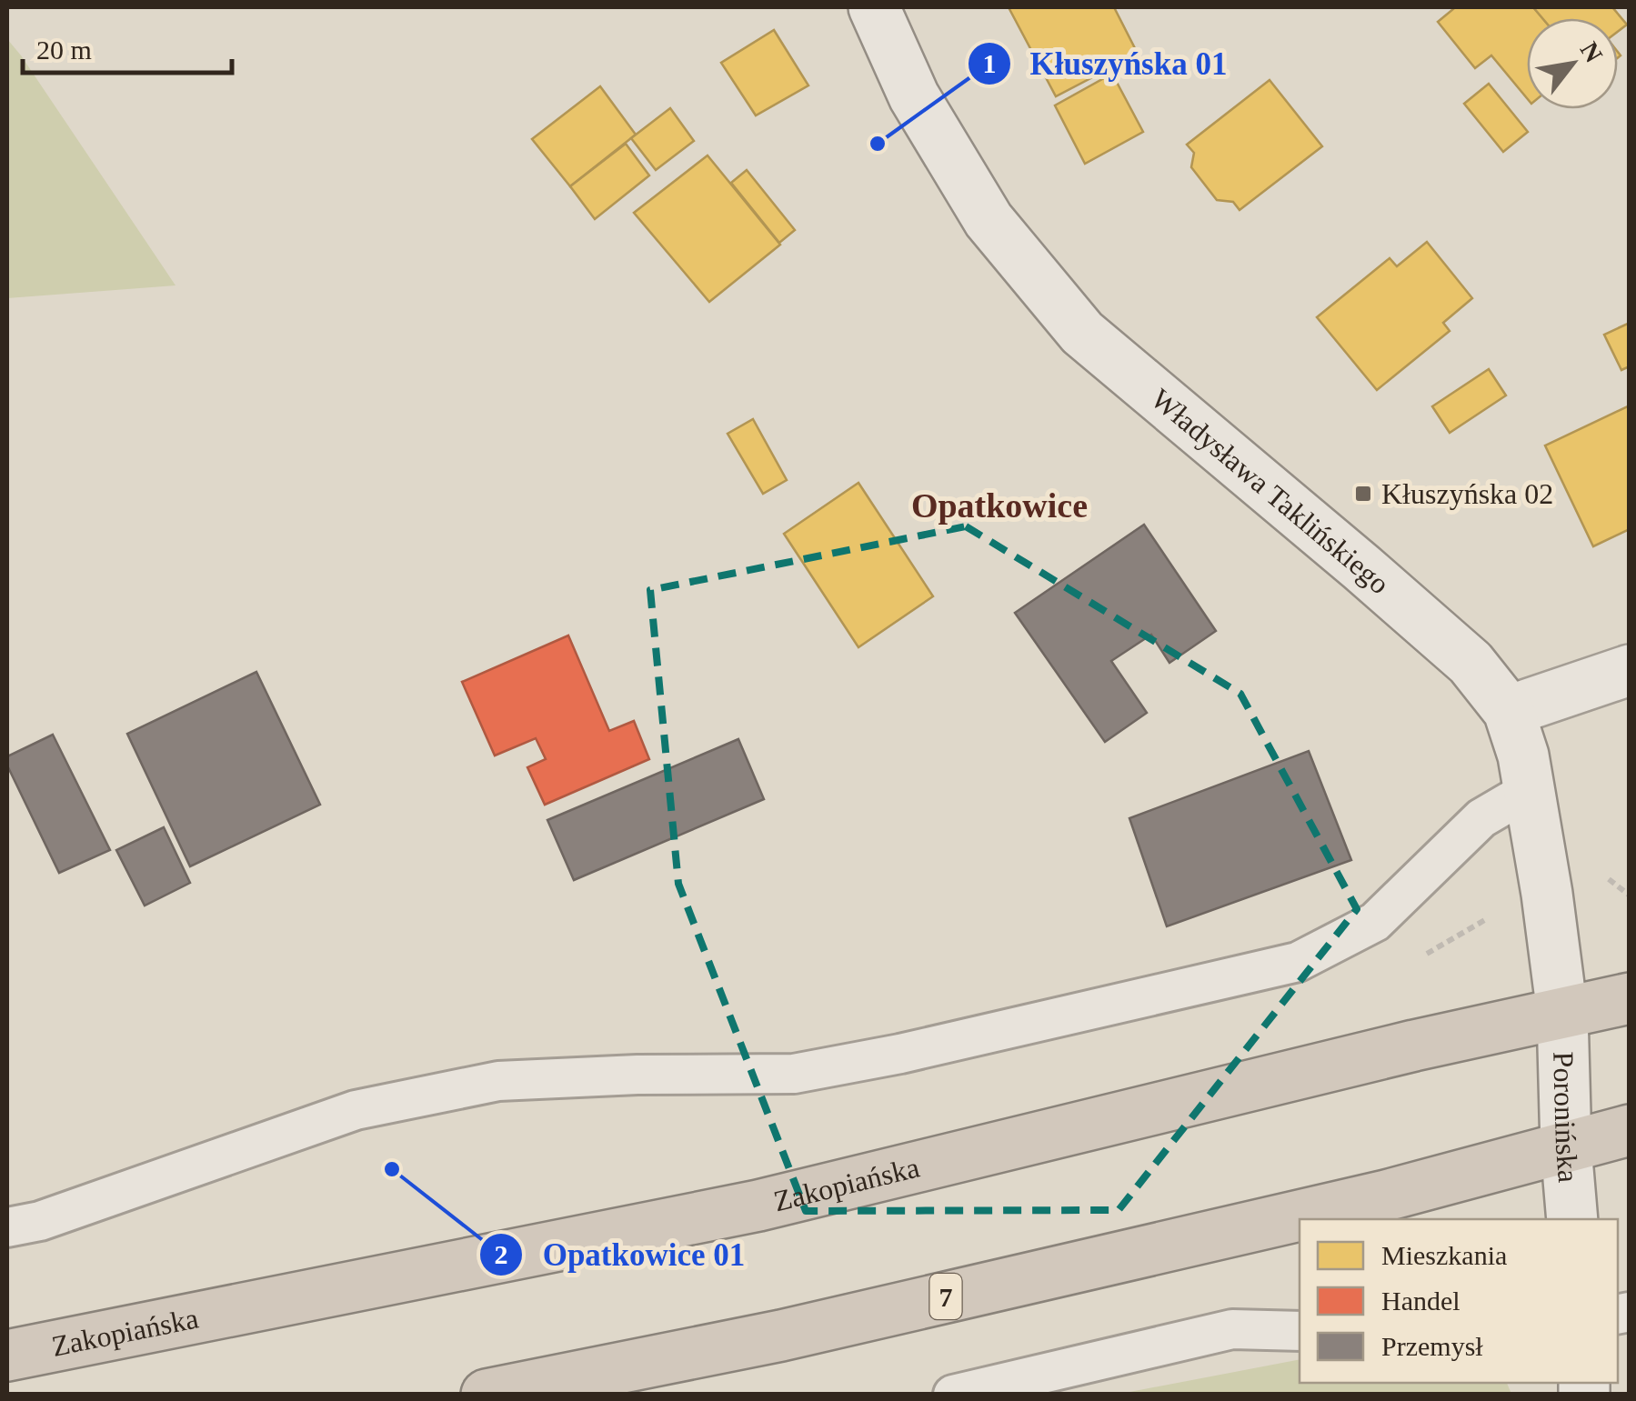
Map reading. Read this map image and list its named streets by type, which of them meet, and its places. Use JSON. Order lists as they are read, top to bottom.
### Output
{
  "streets": {
    "highway": ["Zakopiańska", "7"],
    "street": ["Władysława Taklińskiego", "Poronińska"]
  },
  "crossings": [
    ["Władysława Taklińskiego", "Poronińska"],
    ["Władysława Taklińskiego", "Zakopiańska"],
    ["Poronińska", "Zakopiańska"],
    ["Poronińska", "7"]
  ],
  "districts": ["Opatkowice"],
  "places": {
    "other": ["Kłuszyńska 01", "Opatkowice 01"],
    "transit": ["Kłuszyńska 02"]
  },
  "legend": ["Mieszkania", "Handel", "Przemysł"],
  "scale_bar": "20 m",
  "north": "top right"
}
